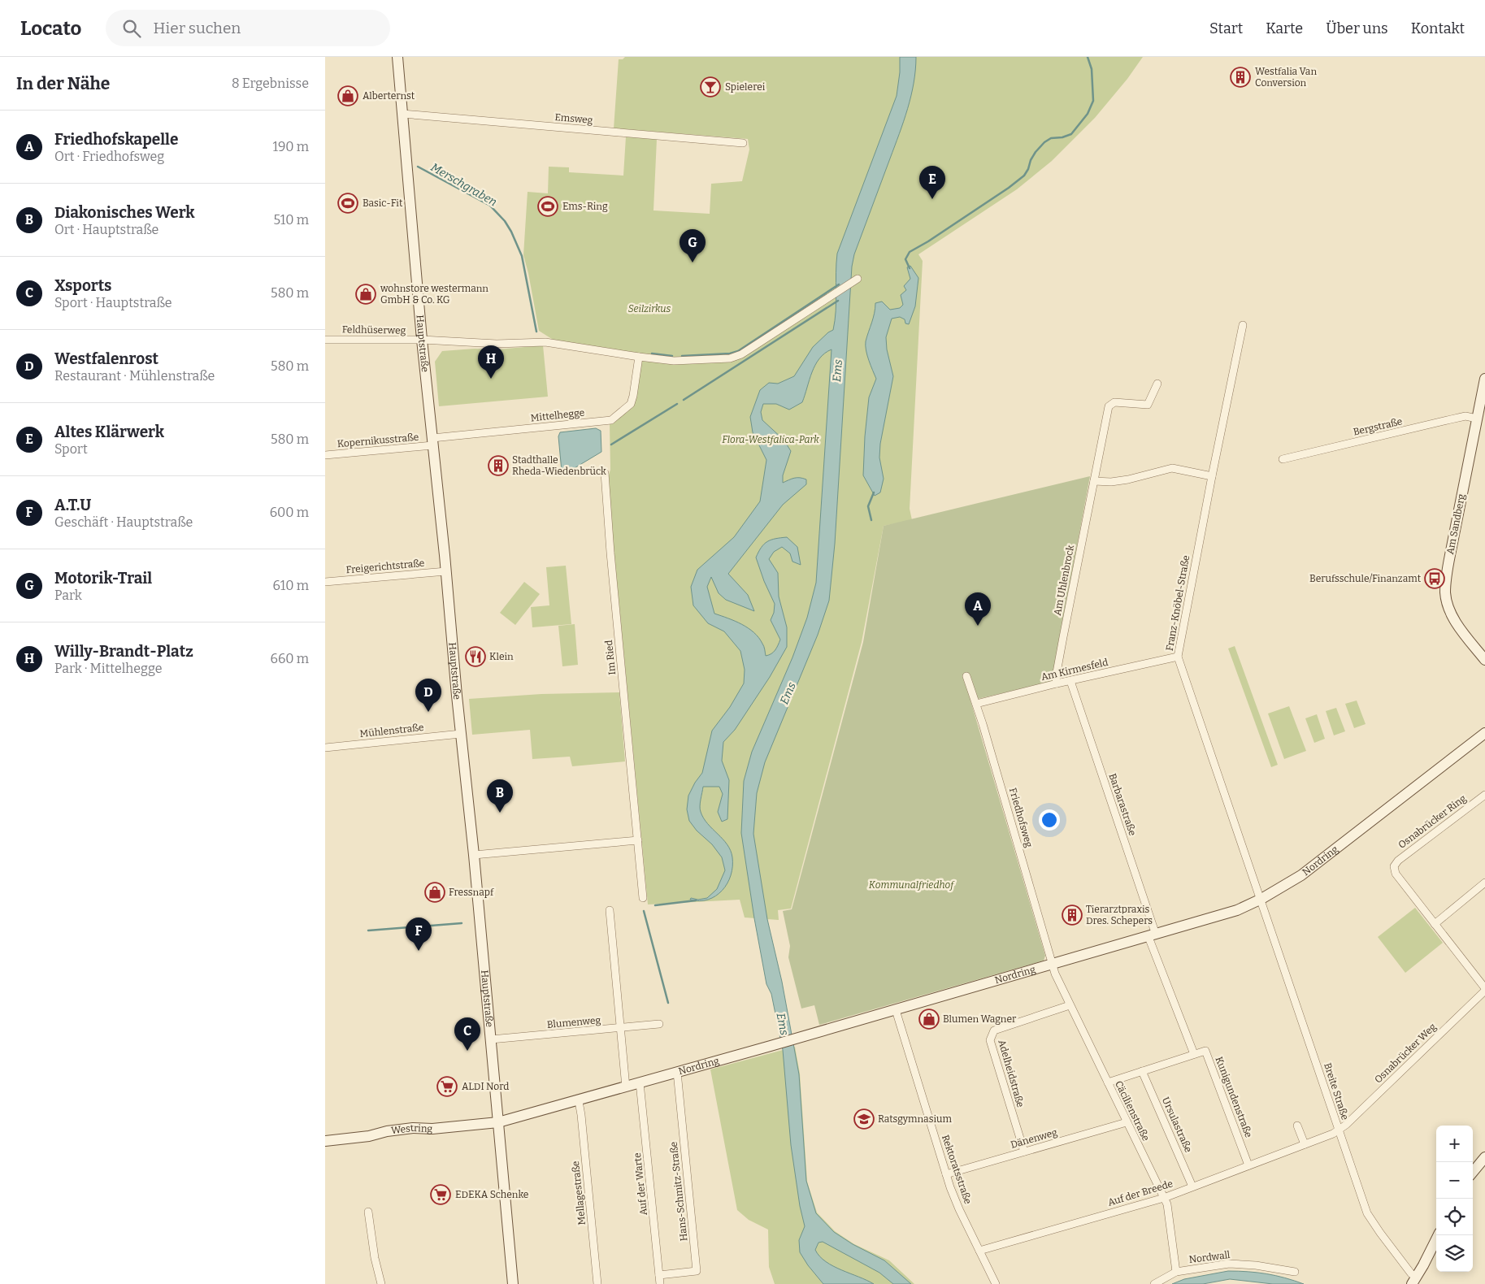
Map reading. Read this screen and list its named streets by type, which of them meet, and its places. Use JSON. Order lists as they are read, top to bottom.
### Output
{
  "streets": {
    "main road": [
      "Hauptstraße",
      "Am Sandberg",
      "Nordring",
      "Westring"
    ],
    "street": [
      "Emsweg",
      "Feldhüserweg",
      "Mittelhegge",
      "Bergstraße",
      "Kopernikusstraße",
      "Freigerichtstraße",
      "Am Uhlenbrock",
      "Franz-Knöbel-Straße",
      "Im Ried",
      "Am Kirmesfeld",
      "Mühlenstraße",
      "Barbarastraße",
      "Friedhofsweg",
      "Osnabrücker Ring",
      "Blumenweg",
      "Osnabrücker Weg",
      "Adelheidstraße",
      "Breite Straße",
      "Kunigundenstraße",
      "Cäcilienstraße",
      "Ursulastraße",
      "Dänenweg",
      "Rektoratsstraße",
      "Auf der Warte",
      "Hans-Schmitz-Straße",
      "Mellagestraße",
      "Auf der Breede",
      "Nordwall"
    ]
  },
  "crossings": [
    ["Emsweg", "Hauptstraße"],
    ["Feldhüserweg", "Hauptstraße"],
    ["Hauptstraße", "Mittelhegge"],
    ["Hauptstraße", "Kopernikusstraße"],
    ["Hauptstraße", "Freigerichtstraße"],
    ["Hauptstraße", "Mühlenstraße"],
    ["Hauptstraße", "Nordring"],
    ["Hauptstraße", "Blumenweg"],
    ["Hauptstraße", "Westring"],
    ["Mittelhegge", "Kopernikusstraße"],
    ["Bergstraße", "Am Sandberg"],
    ["Am Uhlenbrock", "Am Kirmesfeld"],
    ["Franz-Knöbel-Straße", "Am Kirmesfeld"],
    ["Franz-Knöbel-Straße", "Nordring"],
    ["Franz-Knöbel-Straße", "Breite Straße"],
    ["Am Kirmesfeld", "Barbarastraße"],
    ["Am Kirmesfeld", "Friedhofsweg"],
    ["Barbarastraße", "Nordring"],
    ["Friedhofsweg", "Nordring"],
    ["Friedhofsweg", "Cäcilienstraße"],
    ["Osnabrücker Ring", "Osnabrücker Weg"],
    ["Nordring", "Breite Straße"],
    ["Nordring", "Cäcilienstraße"],
    ["Nordring", "Westring"],
    ["Nordring", "Rektoratsstraße"],
    ["Nordring", "Auf der Warte"],
    ["Nordring", "Hans-Schmitz-Straße"],
    ["Nordring", "Mellagestraße"],
    ["Osnabrücker Weg", "Breite Straße"],
    ["Osnabrücker Weg", "Auf der Breede"],
    ["Adelheidstraße", "Cäcilienstraße"],
    ["Adelheidstraße", "Dänenweg"],
    ["Breite Straße", "Auf der Breede"],
    ["Kunigundenstraße", "Auf der Breede"],
    ["Cäcilienstraße", "Dänenweg"],
    ["Cäcilienstraße", "Auf der Breede"],
    ["Cäcilienstraße", "Nordwall"],
    ["Ursulastraße", "Auf der Breede"],
    ["Dänenweg", "Rektoratsstraße"],
    ["Rektoratsstraße", "Auf der Breede"],
    ["Auf der Warte", "Hans-Schmitz-Straße"]
  ],
  "water": ["Merschgraben", "Ems"],
  "parks": ["Seilzirkus", "Flora-Westfalica-Park", "Kommunalfriedhof"],
  "places": {
    "building": ["Westfalia Van Conversion", "Stadthalle Rheda-Wiedenbrück", "Tierarztpraxis Dres. Schepers"],
    "bar": ["Spielerei"],
    "shop": [
      "Alberternst",
      "wohnstore westermann GmbH & Co. KG",
      "Fressnapf",
      "Blumen Wagner"
    ],
    "sports": ["Basic-Fit", "Ems-Ring"],
    "bus stop": ["Berufsschule/Finanzamt"],
    "restaurant": ["Klein"],
    "supermarket": ["ALDI Nord", "EDEKA Schenke"],
    "school or university": ["Ratsgymnasium"]
  },
  "page": {
    "header": "Locato",
    "search": "Hier suchen",
    "nav": [
      "Start",
      "Karte",
      "Über uns",
      "Kontakt"
    ],
    "heading": ["In der Nähe", "8 Ergebnisse"],
    "list": [
      {
        "mark": "A",
        "name": "Friedhofskapelle",
        "note": "Ort · Friedhofsweg",
        "value": "190 m"
      },
      {
        "mark": "B",
        "name": "Diakonisches Werk",
        "note": "Ort · Hauptstraße",
        "value": "510 m"
      },
      {
        "mark": "C",
        "name": "Xsports",
        "note": "Sport · Hauptstraße",
        "value": "580 m"
      },
      {
        "mark": "D",
        "name": "Westfalenrost",
        "note": "Restaurant · Mühlenstraße",
        "value": "580 m"
      },
      {
        "mark": "E",
        "name": "Altes Klärwerk",
        "note": "Sport",
        "value": "580 m"
      },
      {
        "mark": "F",
        "name": "A.T.U",
        "note": "Geschäft · Hauptstraße",
        "value": "600 m"
      },
      {
        "mark": "G",
        "name": "Motorik-Trail",
        "note": "Park",
        "value": "610 m"
      },
      {
        "mark": "H",
        "name": "Willy-Brandt-Platz",
        "note": "Park · Mittelhegge",
        "value": "660 m"
      }
    ],
    "pins": [
      "E",
      "G",
      "H",
      "A",
      "D",
      "B",
      "F",
      "C"
    ],
    "map_buttons": ["+", "−"]
  }
}
